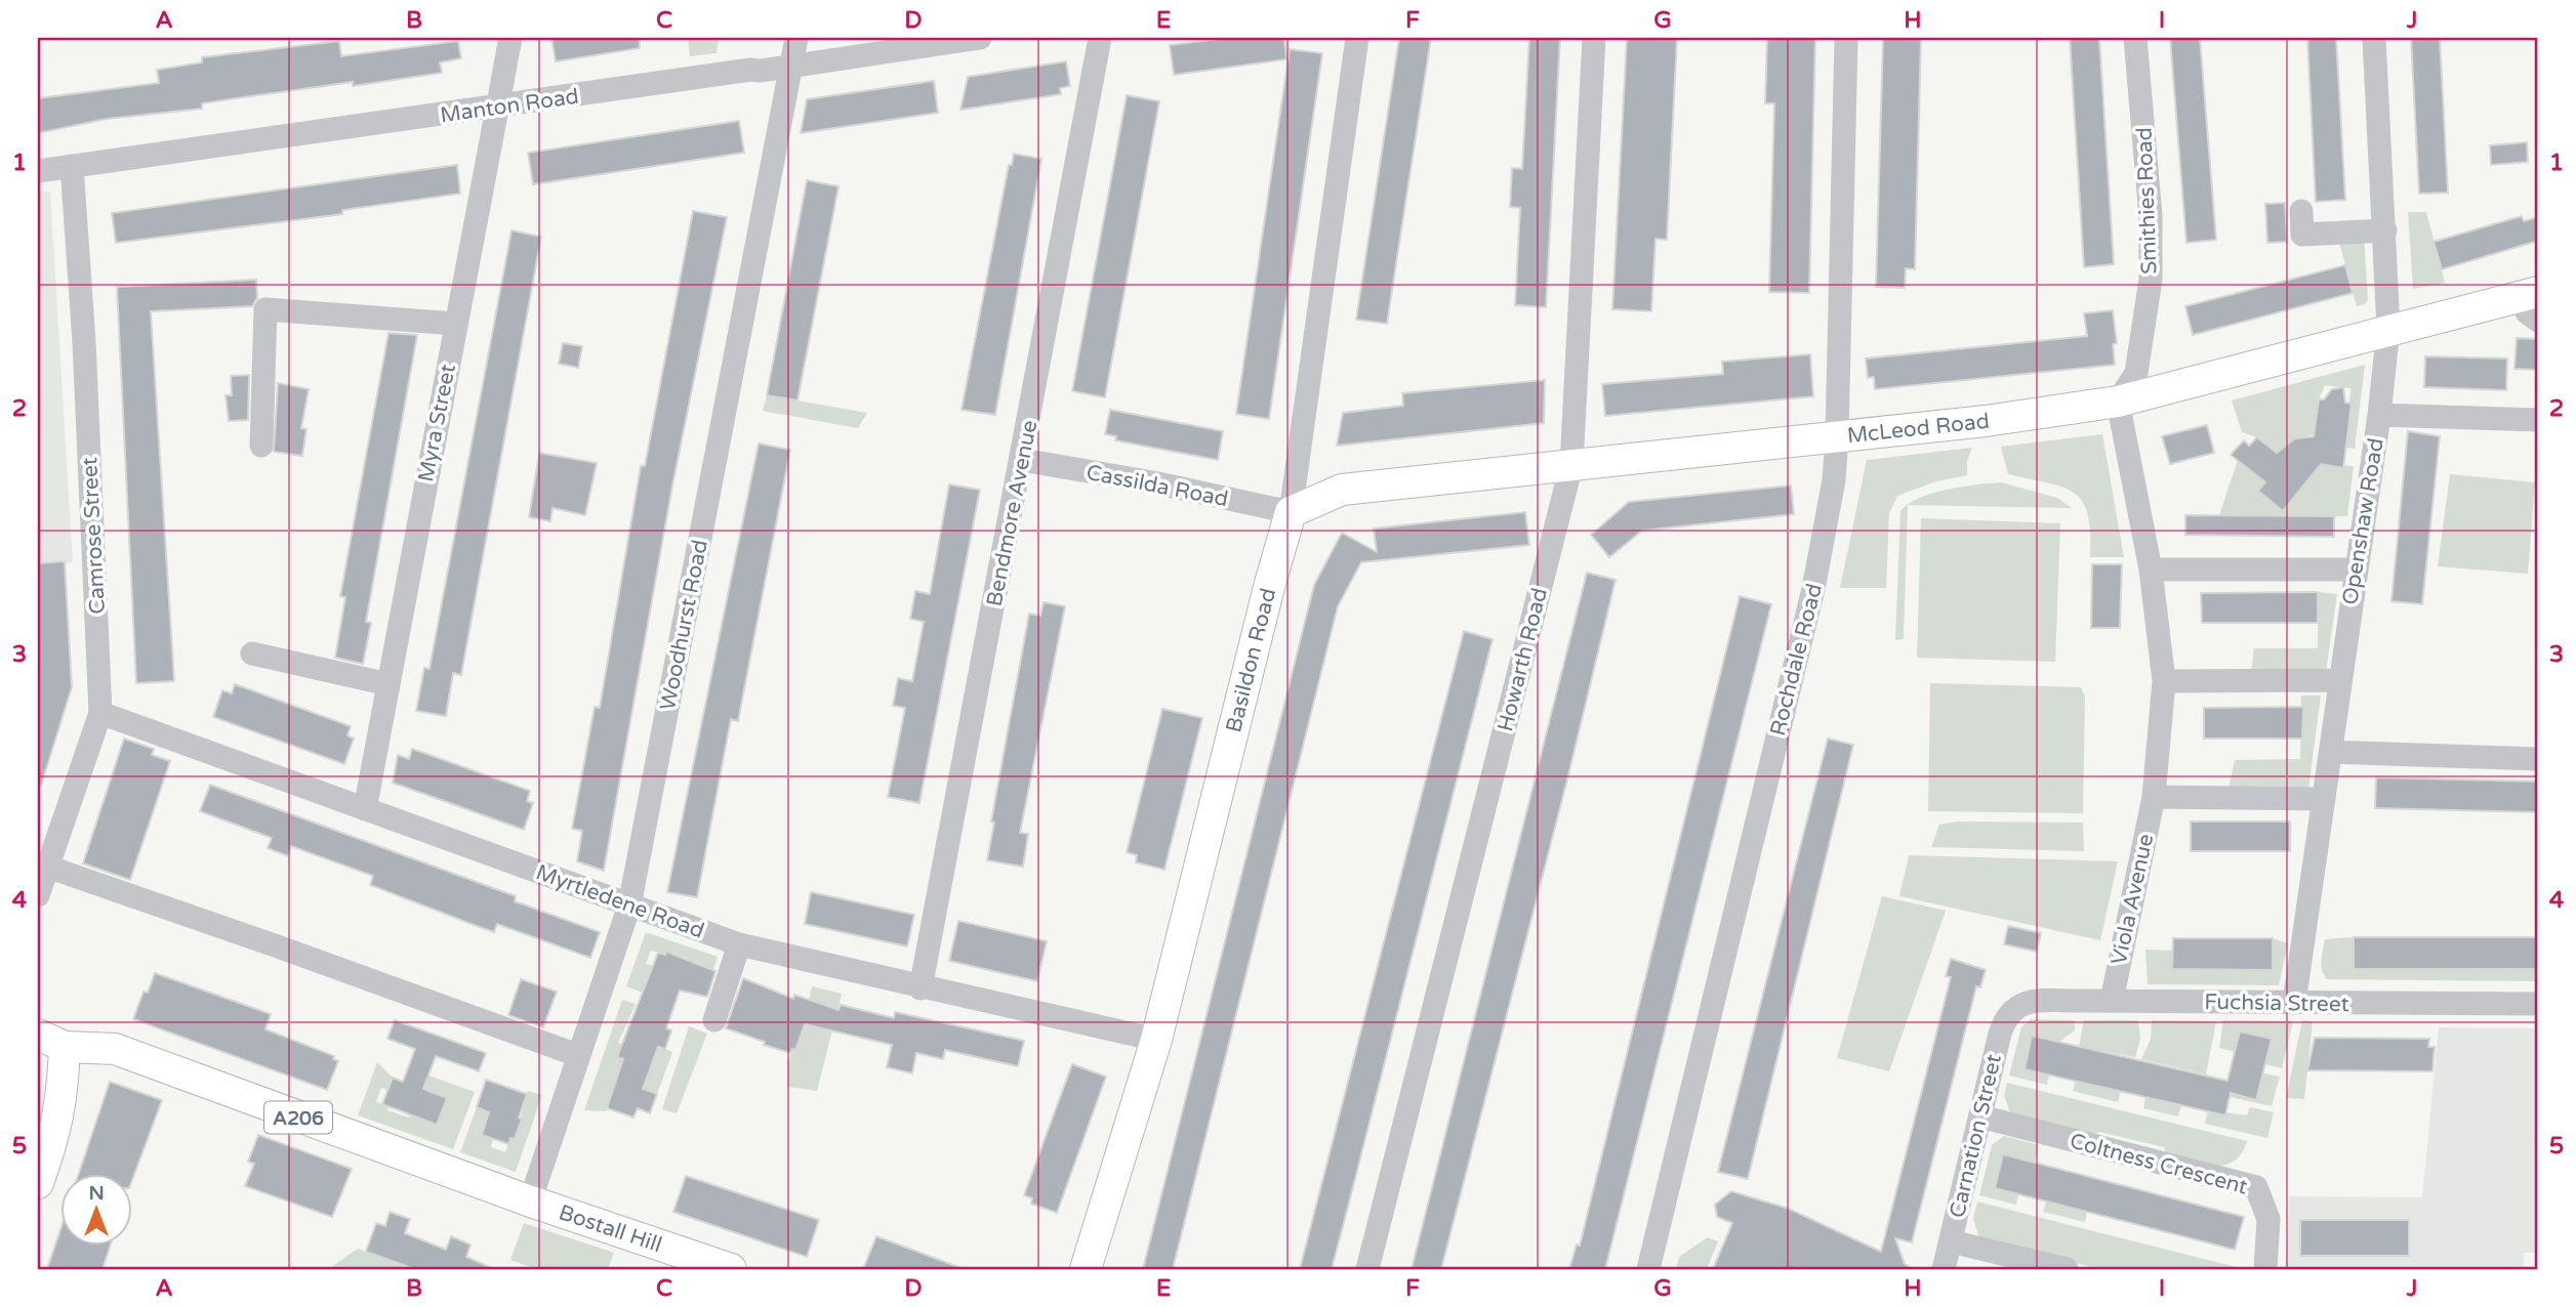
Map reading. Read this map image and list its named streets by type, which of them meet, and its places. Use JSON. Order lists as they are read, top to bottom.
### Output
{
  "streets": {
    "main road": [
      "McLeod Road",
      "Basildon Road",
      "A206",
      "Bostall Hill"
    ],
    "street": [
      "Manton Road",
      "Smithies Road",
      "Myra Street",
      "Cassilda Road",
      "Bendmore Avenue",
      "Openshaw Road",
      "Camrose Street",
      "Woodhurst Road",
      "Howarth Road",
      "Rochdale Road",
      "Viola Avenue",
      "Myrtledene Road",
      "Fuchsia Street",
      "Carnation Street",
      "Coltness Crescent"
    ]
  },
  "crossings": [
    ["Manton Road", "Myra Street"],
    ["Manton Road", "Camrose Street"],
    ["Manton Road", "Woodhurst Road"],
    ["Smithies Road", "McLeod Road"],
    ["Smithies Road", "Viola Avenue"],
    ["Myra Street", "Myrtledene Road"],
    ["McLeod Road", "Cassilda Road"],
    ["McLeod Road", "Openshaw Road"],
    ["McLeod Road", "Basildon Road"],
    ["McLeod Road", "Howarth Road"],
    ["McLeod Road", "Rochdale Road"],
    ["McLeod Road", "Viola Avenue"],
    ["Cassilda Road", "Bendmore Avenue"],
    ["Cassilda Road", "Basildon Road"],
    ["Bendmore Avenue", "Myrtledene Road"],
    ["Openshaw Road", "Fuchsia Street"],
    ["Camrose Street", "Myrtledene Road"],
    ["Woodhurst Road", "Myrtledene Road"],
    ["Woodhurst Road", "A206"],
    ["Woodhurst Road", "Bostall Hill"],
    ["Basildon Road", "Myrtledene Road"],
    ["Viola Avenue", "Fuchsia Street"],
    ["Fuchsia Street", "Carnation Street"],
    ["A206", "Bostall Hill"],
    ["Carnation Street", "Coltness Crescent"]
  ],
  "north": "top",
  "grid": {
    "columns": [
      "A",
      "B",
      "C",
      "D",
      "E",
      "F",
      "G",
      "H",
      "I",
      "J"
    ],
    "rows": [
      "1",
      "2",
      "3",
      "4",
      "5"
    ]
  }
}
